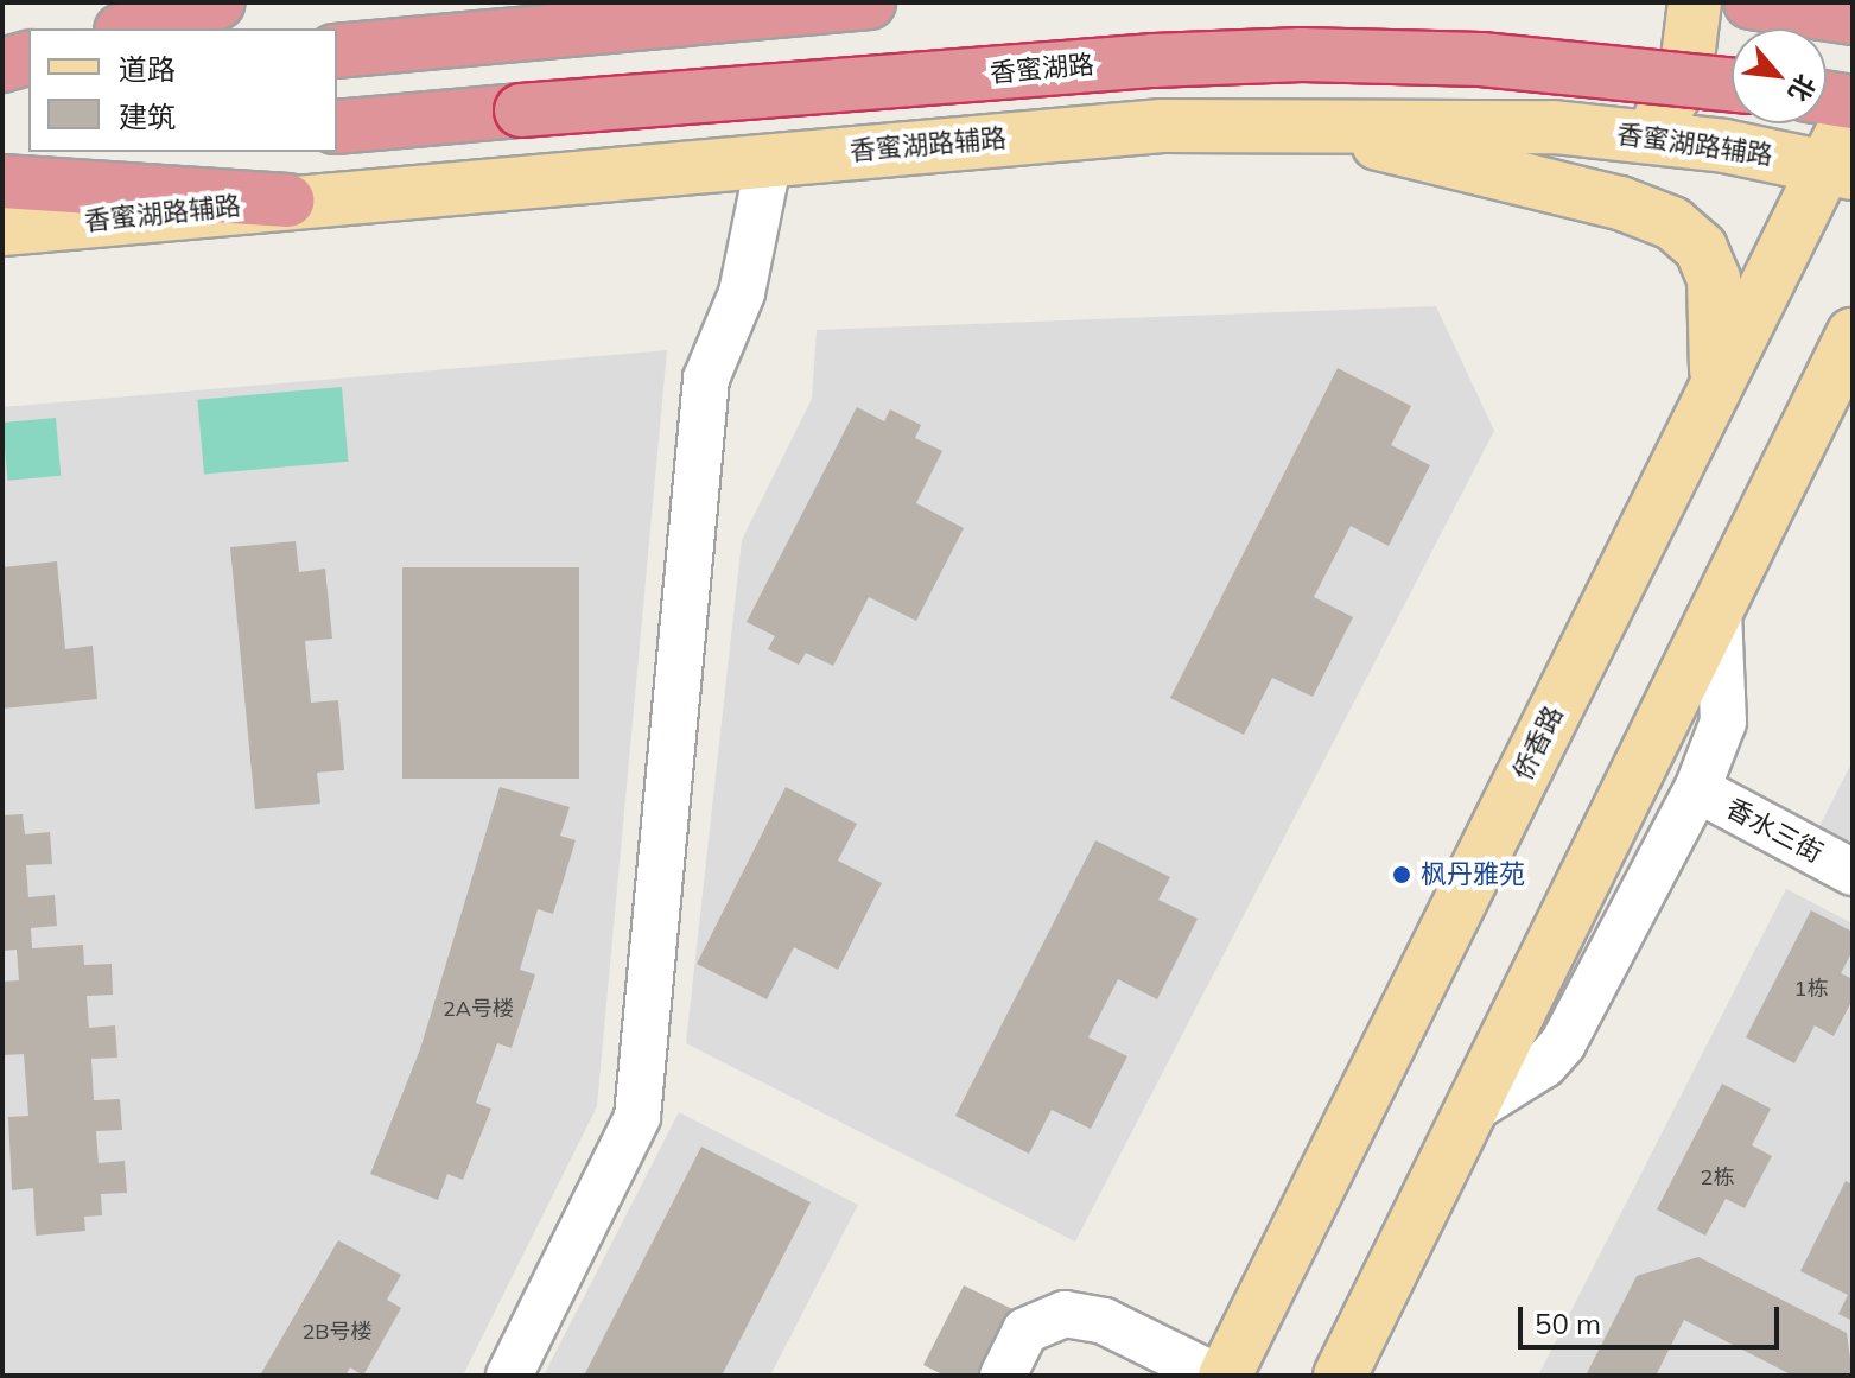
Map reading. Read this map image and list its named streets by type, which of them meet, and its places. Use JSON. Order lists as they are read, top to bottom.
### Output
{
  "streets": {
    "highway": ["香蜜湖路"],
    "main road": ["香蜜湖路辅路", "侨香路"],
    "street": ["香水三街"]
  },
  "crossings": [
    ["香蜜湖路辅路", "侨香路"]
  ],
  "places": ["枫丹雅苑"],
  "house_numbers": [
    "1栋",
    "2A号楼",
    "2栋",
    "2B号楼"
  ],
  "legend": ["道路", "建筑"],
  "scale_bar": "50 m",
  "north": "bottom right"
}
